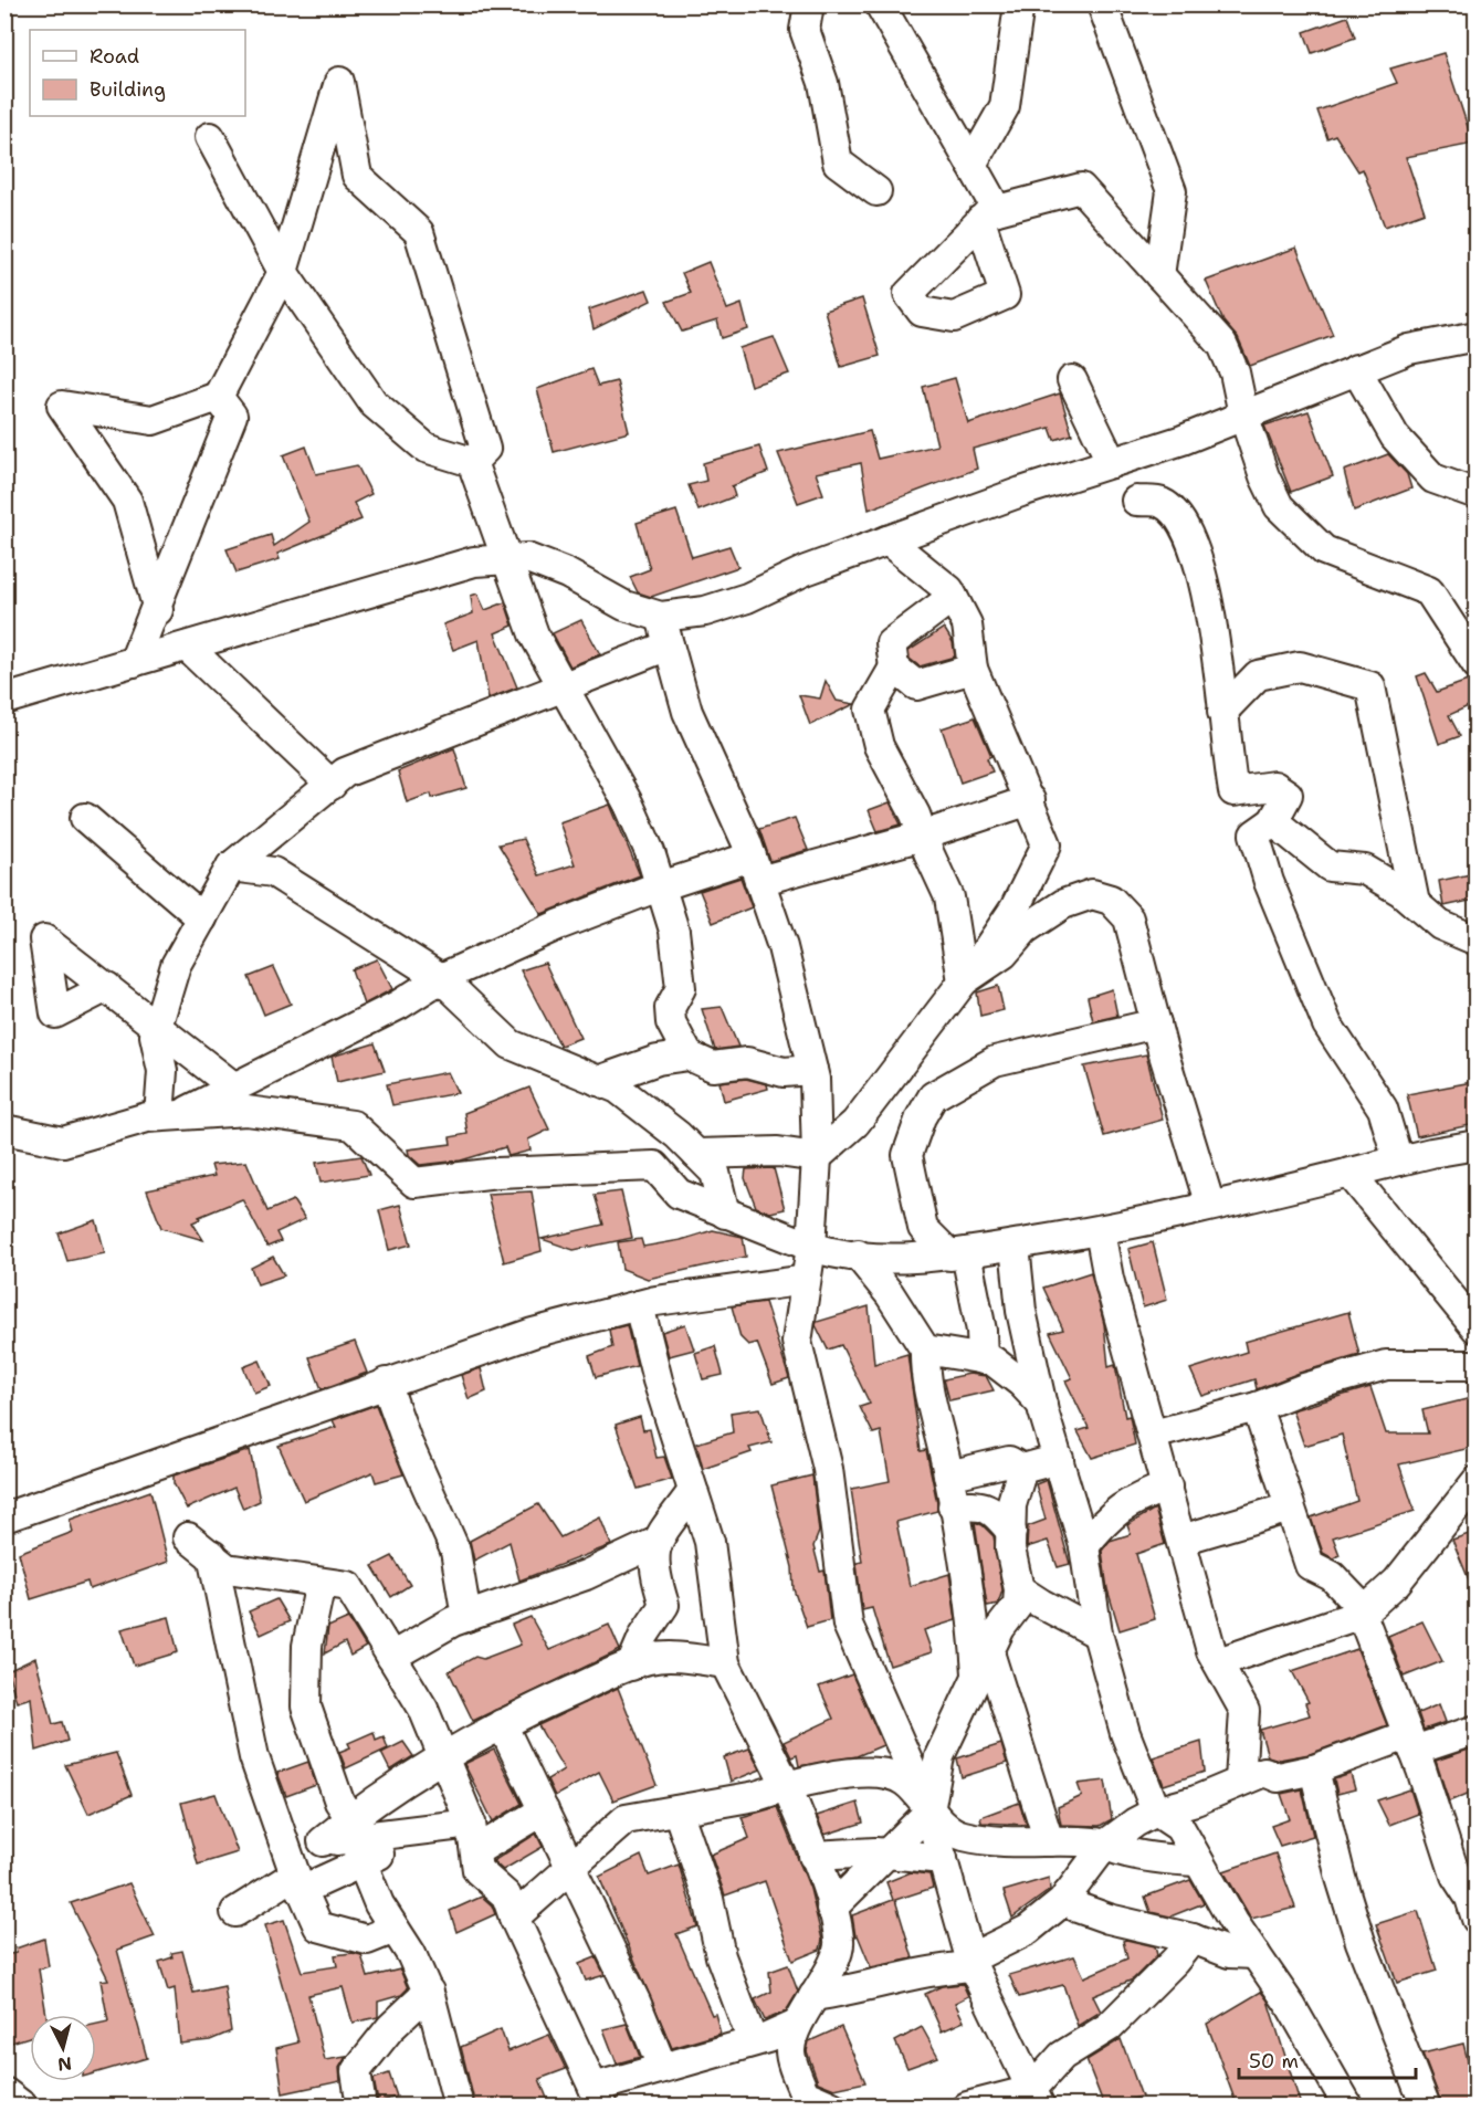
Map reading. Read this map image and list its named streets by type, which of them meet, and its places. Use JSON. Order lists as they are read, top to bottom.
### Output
{
  "legend": ["Road", "Building"],
  "scale_bar": "50 m",
  "north": "bottom"
}
